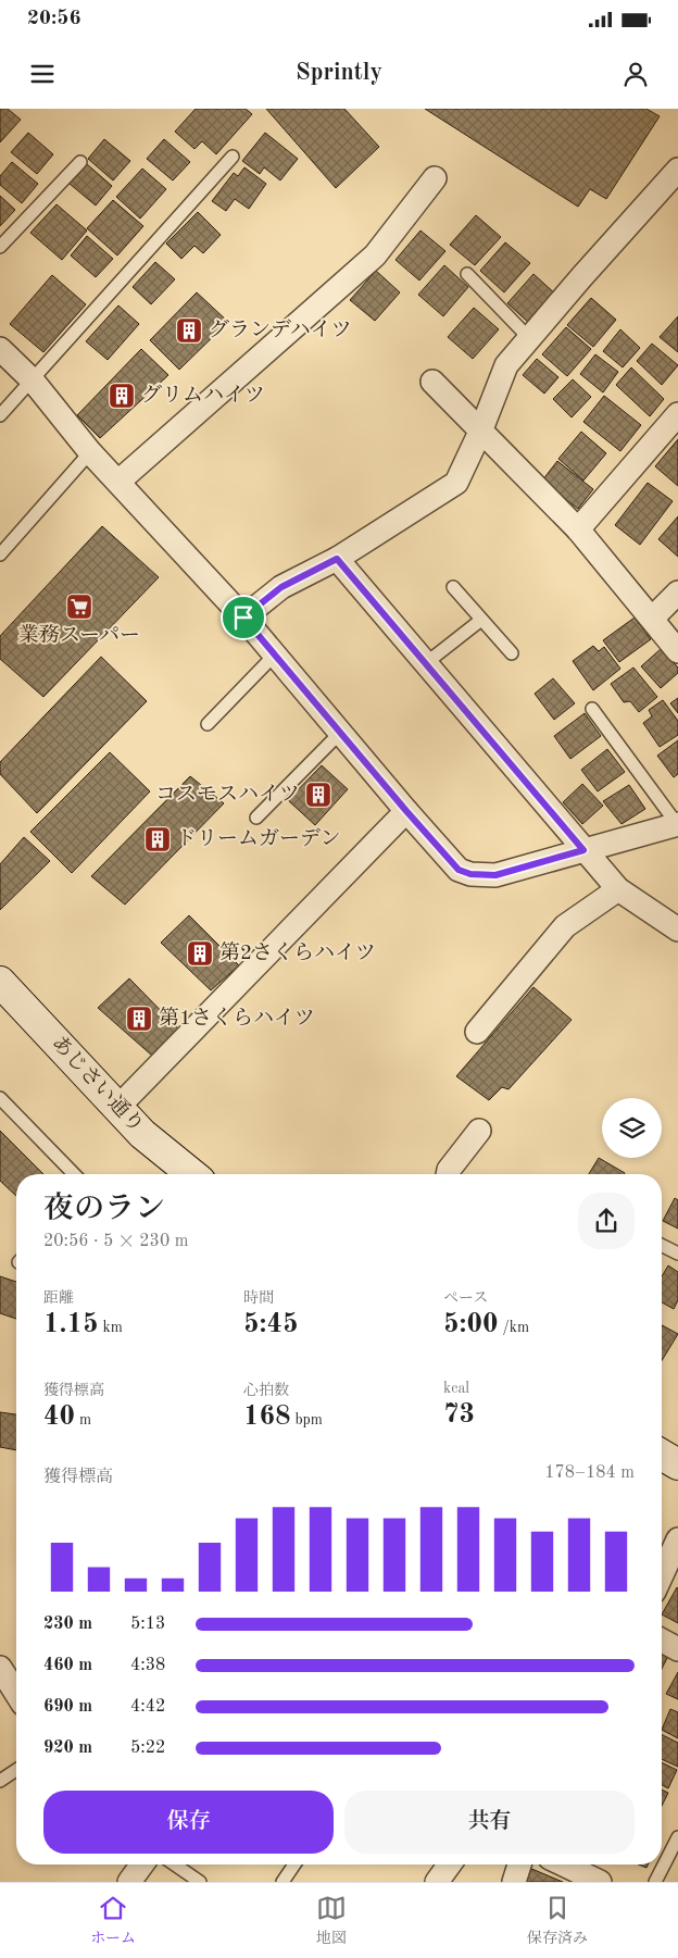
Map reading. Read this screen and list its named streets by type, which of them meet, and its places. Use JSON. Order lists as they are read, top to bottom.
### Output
{
  "streets": {
    "street": ["あじさい通り"]
  },
  "places": {
    "building": [
      "グランデハイツ",
      "グリムハイツ",
      "コスモスハイツ",
      "ドリームガーデン",
      "第2さくらハイツ",
      "第1さくらハイツ"
    ],
    "supermarket": ["業務スーパー"]
  },
  "page": {
    "status": "20:56",
    "header": "Sprintly",
    "heading": ["夜のラン", "20:56 · 5 × 230 m"],
    "stats": [
      ["距離", "1.15 km"],
      ["時間", "5:45"],
      ["ペース", "5:00 /km"],
      ["獲得標高", "40 m"],
      ["心拍数", "168 bpm"],
      ["kcal", "73"]
    ],
    "chart": ["獲得標高", "178–184 m"],
    "list": [
      {
        "name": "230 m",
        "note": "5:13"
      },
      {
        "name": "460 m",
        "note": "4:38"
      },
      {
        "name": "690 m",
        "note": "4:42"
      },
      {
        "name": "920 m",
        "note": "5:22"
      }
    ],
    "buttons": ["保存", "共有"],
    "tabs": ["ホーム", "地図", "保存済み"]
  }
}
